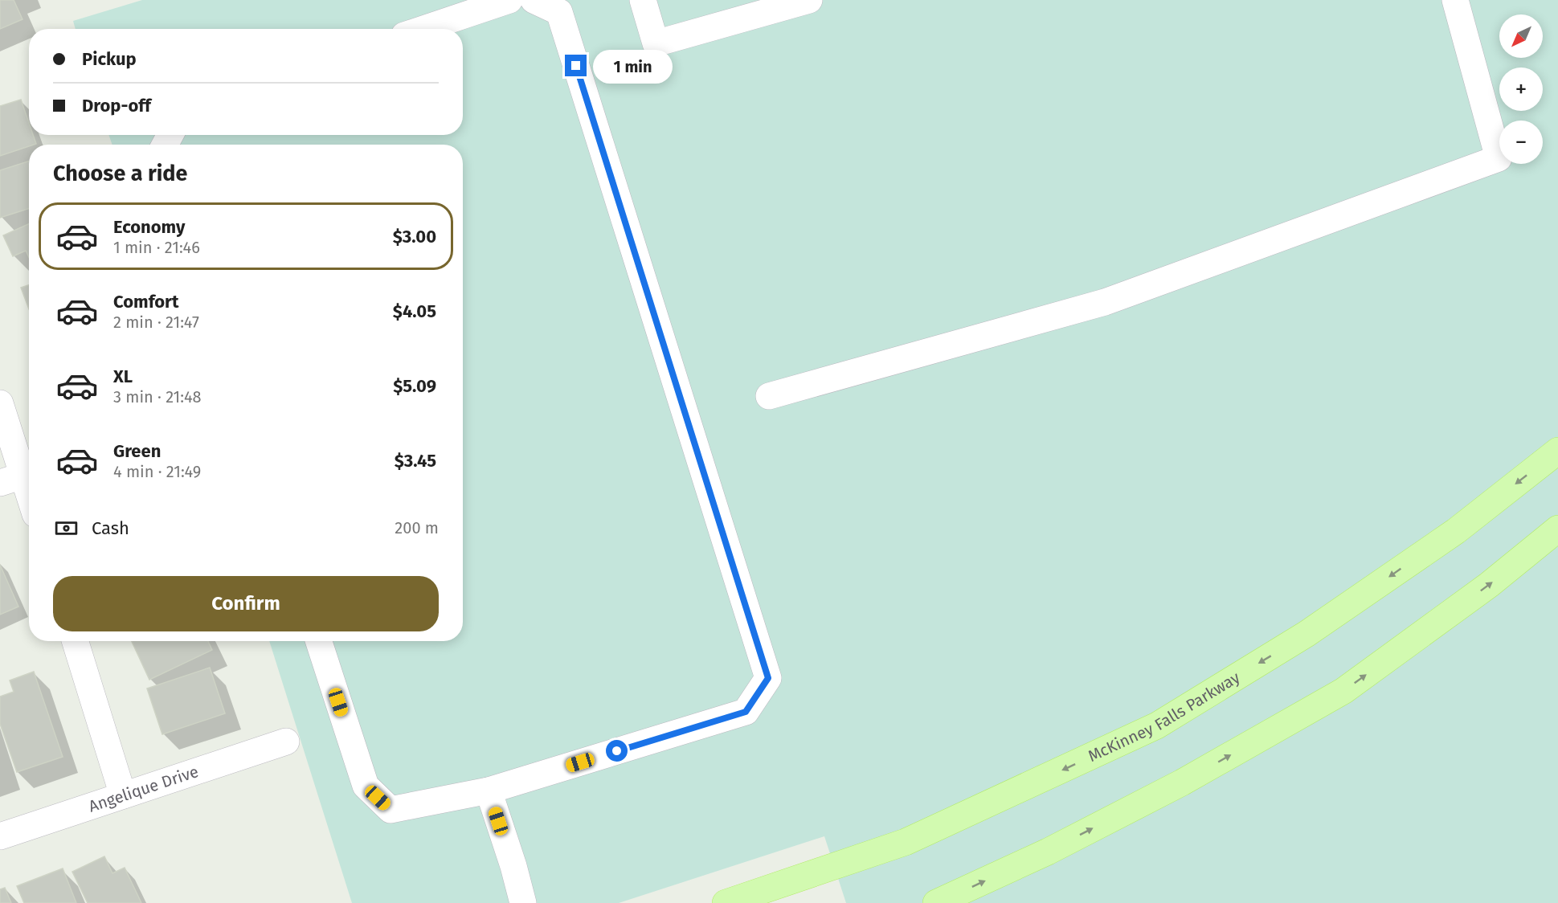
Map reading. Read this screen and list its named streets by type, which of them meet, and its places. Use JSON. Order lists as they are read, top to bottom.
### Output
{
  "streets": {
    "main road": ["McKinney Falls Parkway"],
    "street": ["Angelique Drive"]
  },
  "north": "bottom left",
  "page": {
    "map_buttons": ["+", "−"],
    "banner": ["Pickup", "Drop-off"],
    "bubble": "1 min",
    "heading": "Choose a ride",
    "list": [
      {
        "name": "Economy",
        "note": "1 min · 21:46",
        "value": "$3.00"
      },
      {
        "name": "Comfort",
        "note": "2 min · 21:47",
        "value": "$4.05"
      },
      {
        "name": "XL",
        "note": "3 min · 21:48",
        "value": "$5.09"
      },
      {
        "name": "Green",
        "note": "4 min · 21:49",
        "value": "$3.45"
      }
    ],
    "pay": ["Cash", "200 m"],
    "buttons": "Confirm"
  }
}
